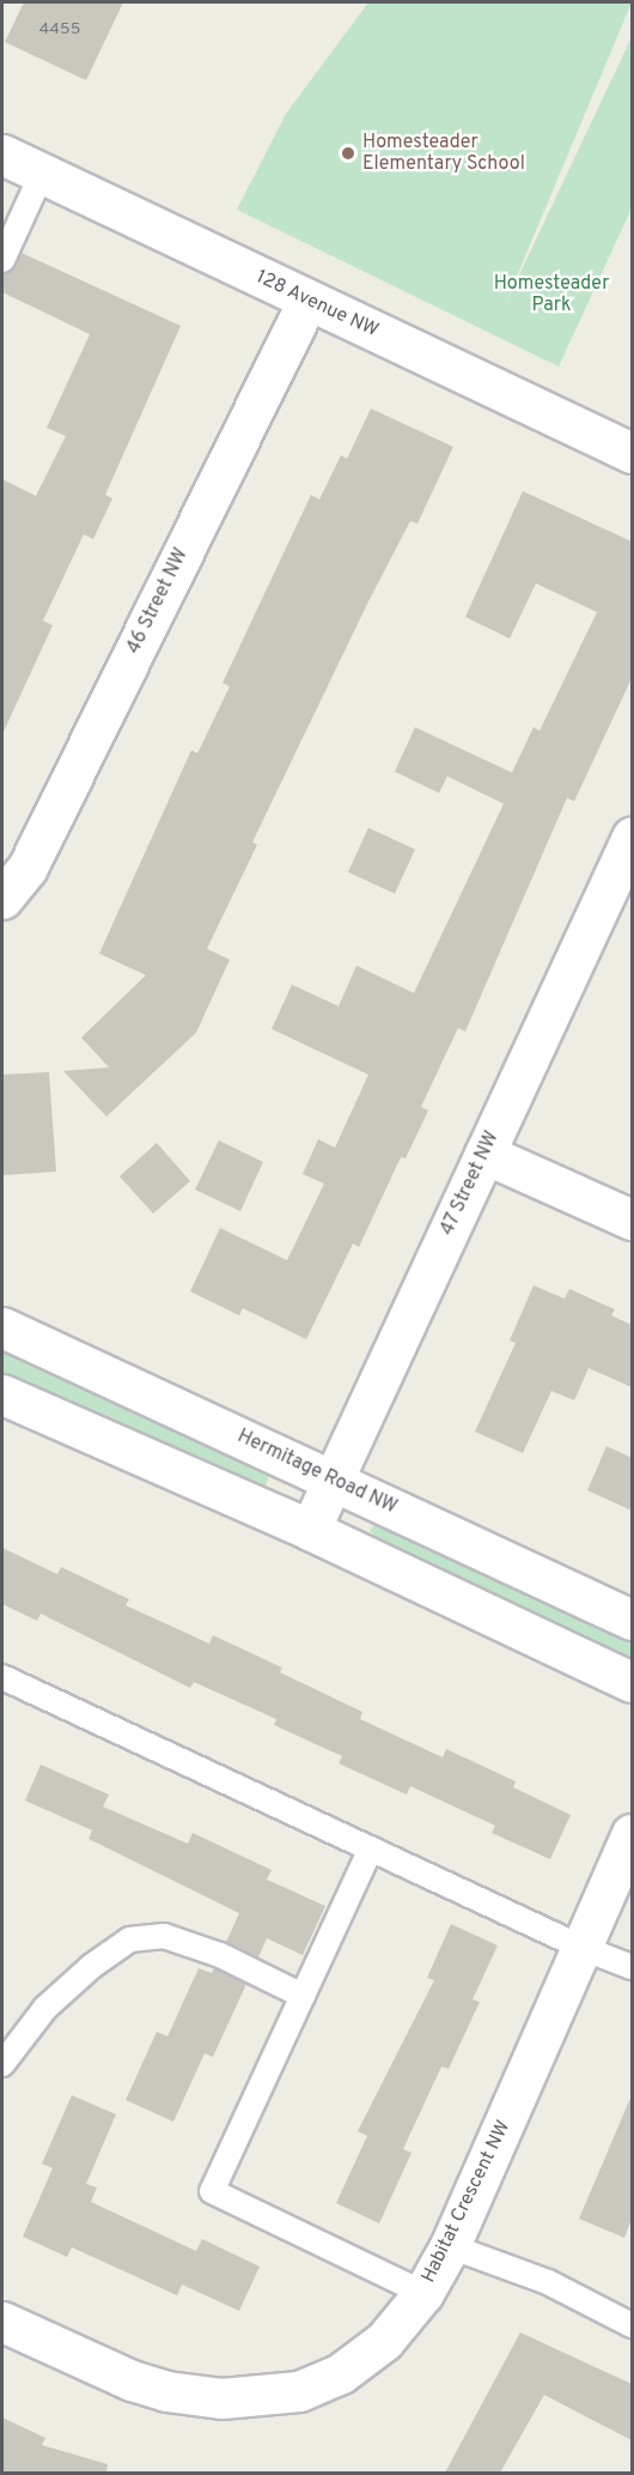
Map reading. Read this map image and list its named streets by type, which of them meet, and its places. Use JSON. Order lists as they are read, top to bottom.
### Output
{
  "streets": {
    "street": [
      "128 Avenue NW",
      "46 Street NW",
      "47 Street NW",
      "Hermitage Road NW",
      "Habitat Crescent NW"
    ]
  },
  "crossings": [
    ["128 Avenue NW", "46 Street NW"],
    ["47 Street NW", "Hermitage Road NW"]
  ],
  "parks": ["Homesteader Park"],
  "places": ["Homesteader Elementary School"],
  "house_numbers": ["4455"]
}
